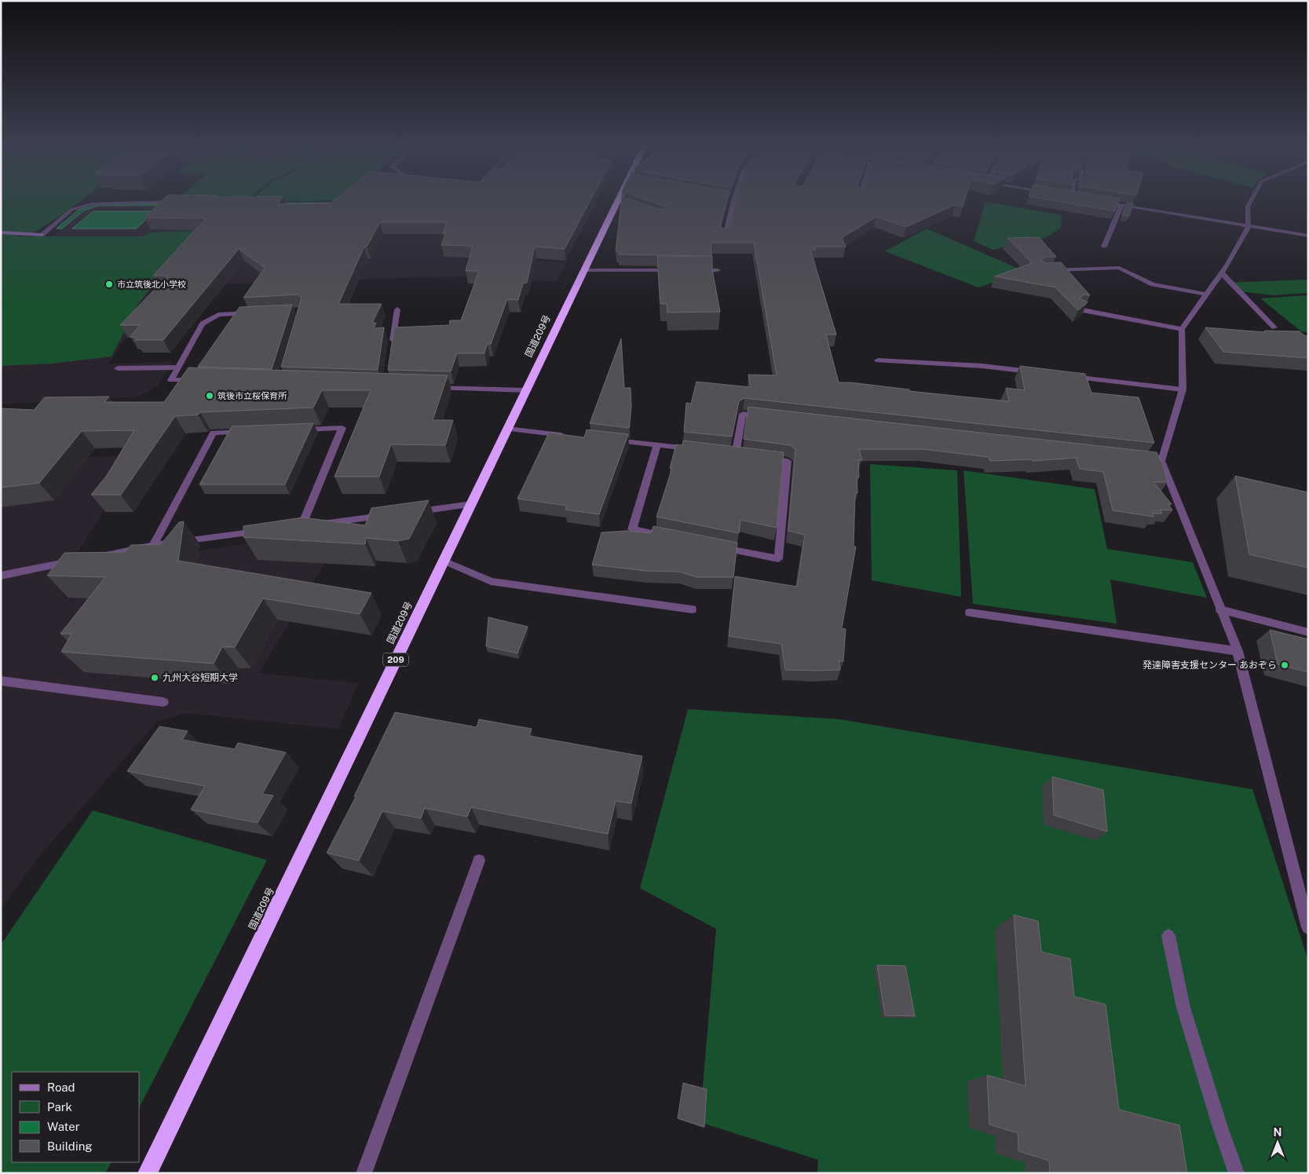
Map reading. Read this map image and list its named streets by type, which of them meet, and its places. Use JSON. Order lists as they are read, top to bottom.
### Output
{
  "streets": {
    "highway": ["国道209号", "209"]
  },
  "places": [
    "市立筑後北小学校",
    "筑後市立桜保育所",
    "発達障害支援センター あおぞら",
    "九州大谷短期大学"
  ],
  "legend": [
    "Road",
    "Park",
    "Water",
    "Building"
  ],
  "north": "top"
}
